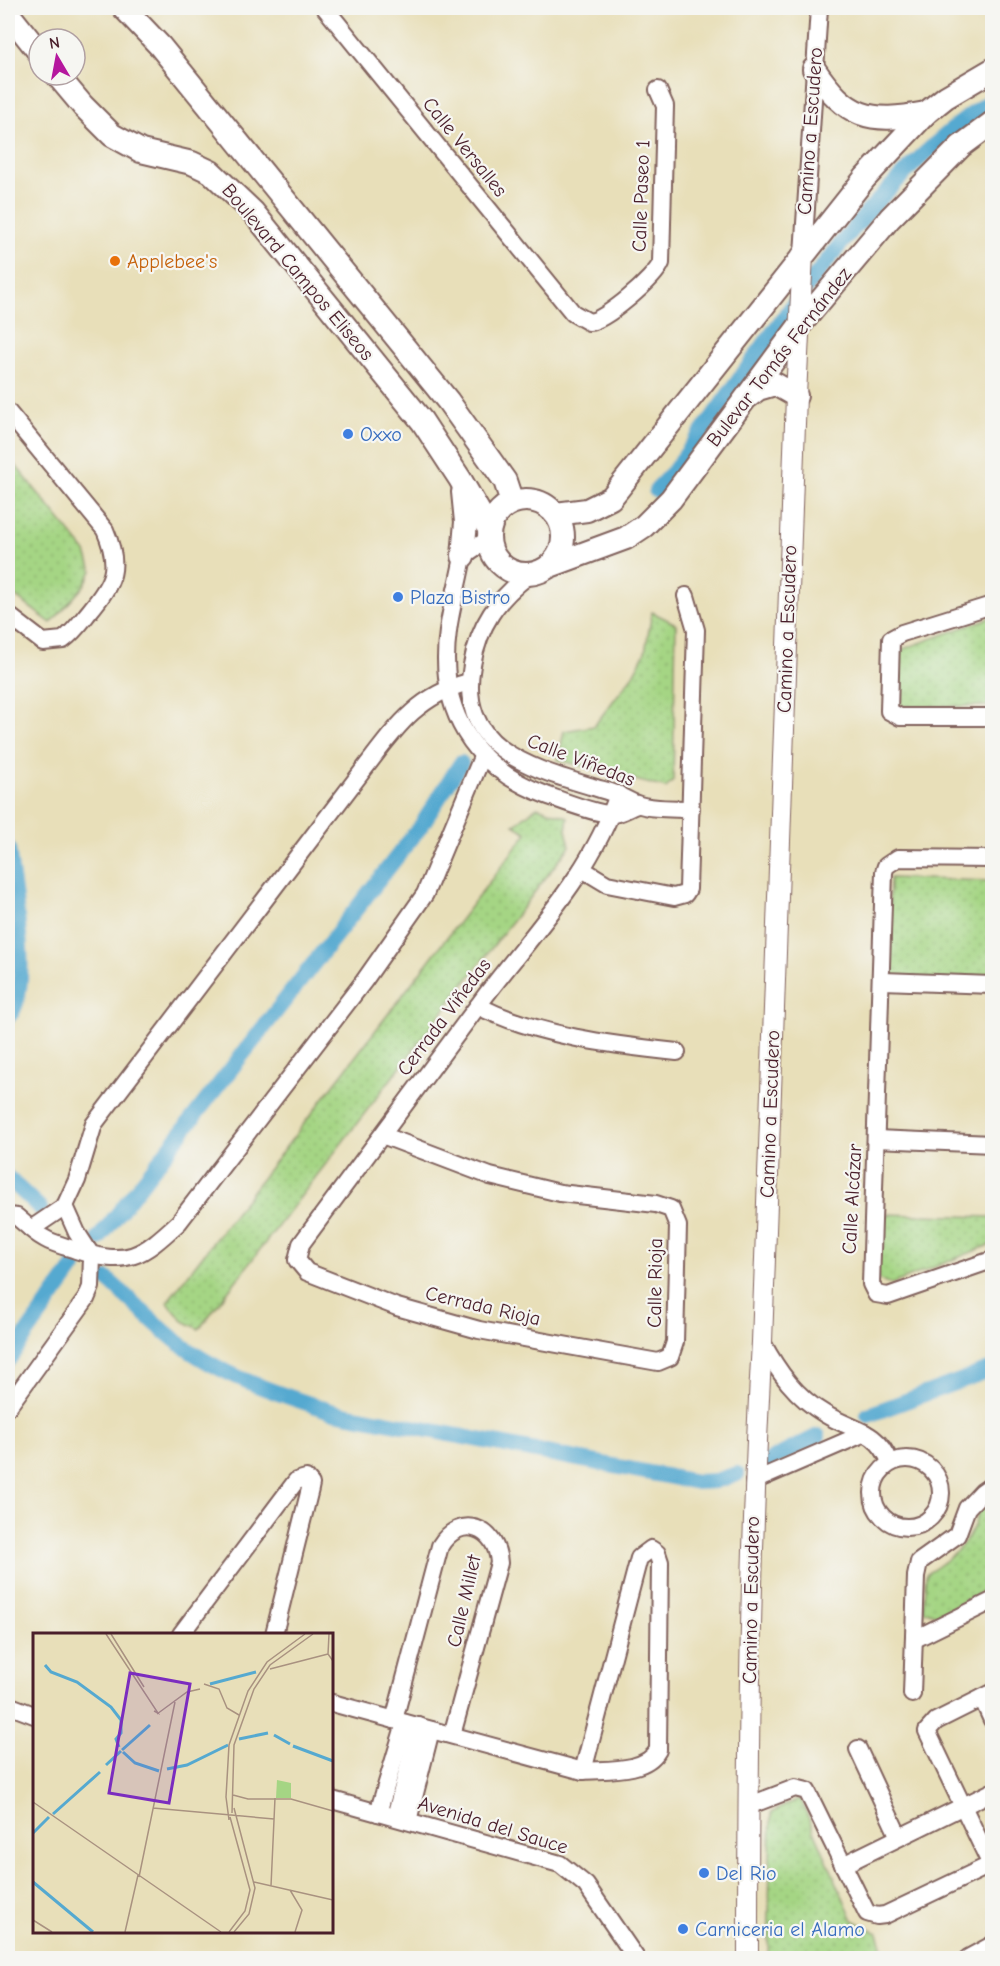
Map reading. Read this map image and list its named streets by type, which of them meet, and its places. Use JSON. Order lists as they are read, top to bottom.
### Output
{
  "streets": {
    "main road": ["Boulevard Campos Eliseos", "Bulevar Tomás Fernández"],
    "street": [
      "Camino a Escudero",
      "Calle Versalles",
      "Calle Paseo 1",
      "Calle Viñedas",
      "Cerrada Viñedas",
      "Calle Alcázar",
      "Calle Rioja",
      "Cerrada Rioja",
      "Calle Millet",
      "Avenida del Sauce"
    ]
  },
  "crossings": [
    ["Camino a Escudero", "Bulevar Tomás Fernández"],
    ["Calle Versalles", "Calle Paseo 1"],
    ["Boulevard Campos Eliseos", "Bulevar Tomás Fernández"],
    ["Boulevard Campos Eliseos", "Calle Viñedas"],
    ["Bulevar Tomás Fernández", "Calle Viñedas"],
    ["Calle Viñedas", "Cerrada Viñedas"],
    ["Cerrada Viñedas", "Calle Rioja"],
    ["Cerrada Viñedas", "Cerrada Rioja"],
    ["Calle Rioja", "Cerrada Rioja"]
  ],
  "places": [
    "Applebee's",
    "Oxxo",
    "Plaza Bistro",
    "Del Rio",
    "Carniceria el Alamo"
  ],
  "north": "top"
}
